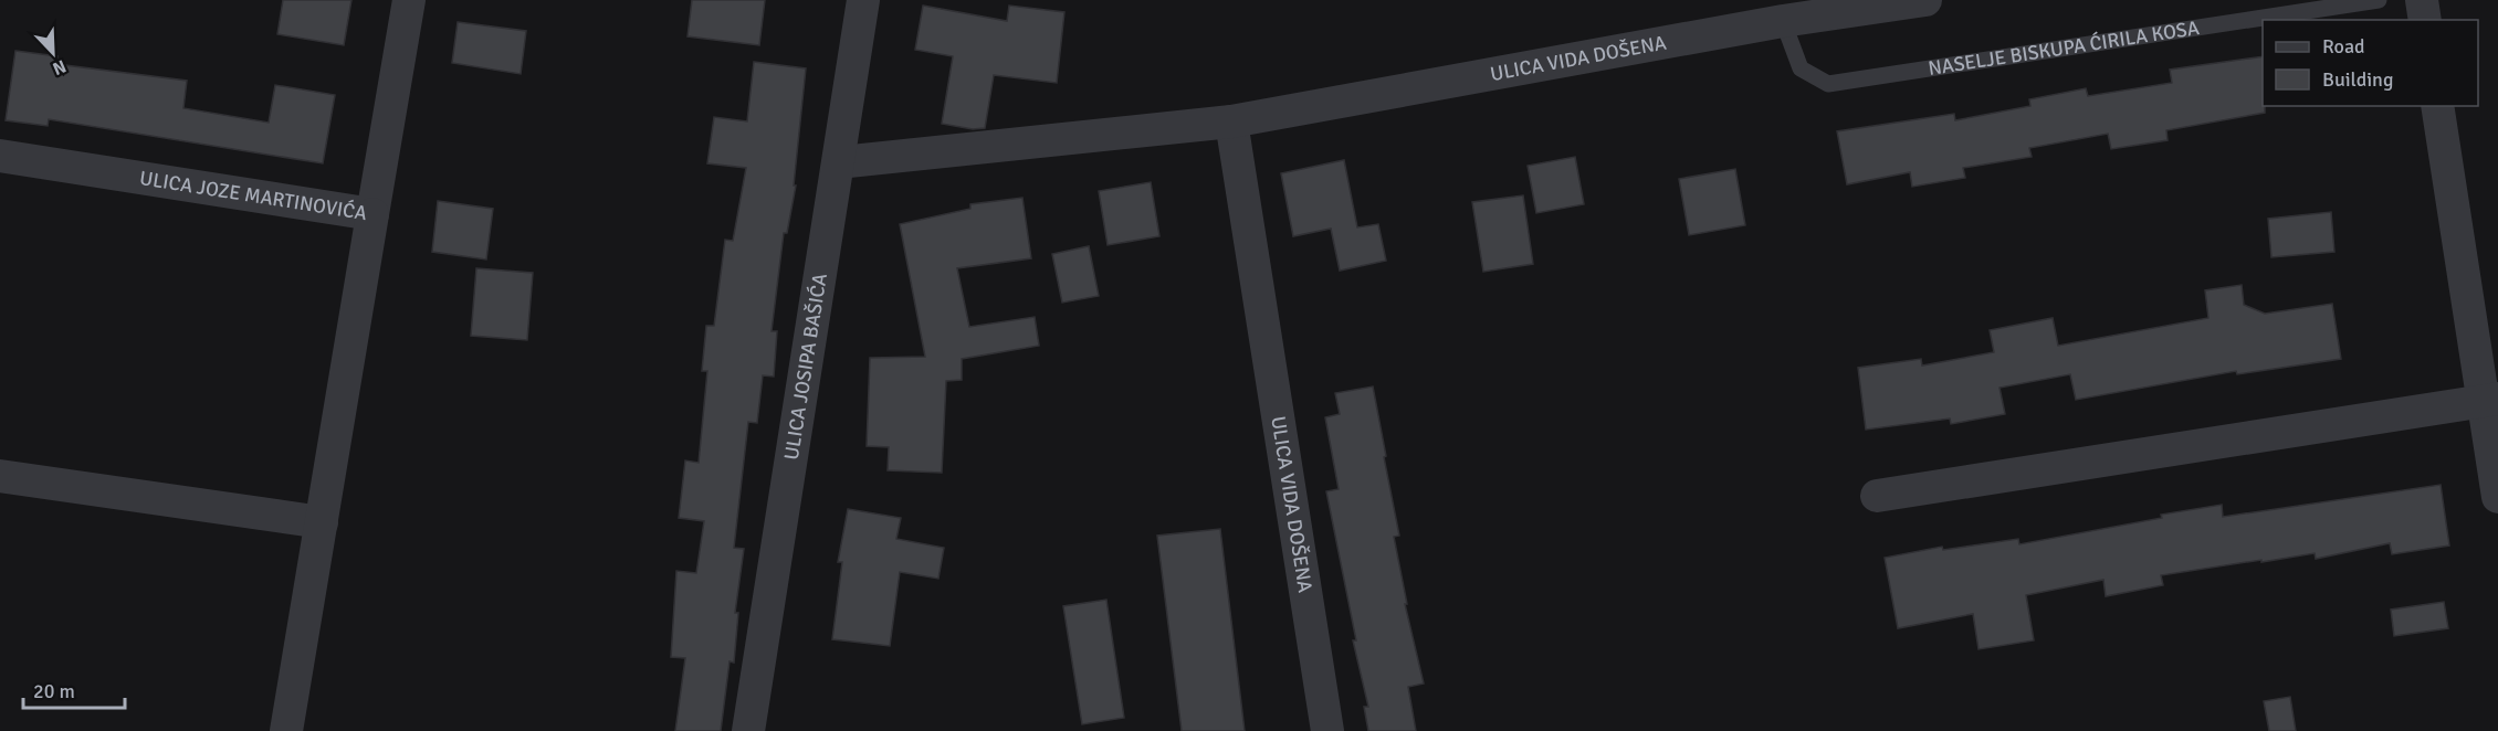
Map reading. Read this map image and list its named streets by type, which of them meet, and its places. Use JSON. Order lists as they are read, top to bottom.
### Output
{
  "streets": {
    "street": ["ULICA VIDA DOŠENA", "ULICA JOZE MARTINOVIĆA", "ULICA JOSIPA BAŠIĆA"],
    "lane": ["NASELJE BISKUPA ĆIRILA KOSA"]
  },
  "crossings": [
    ["NASELJE BISKUPA ĆIRILA KOSA", "ULICA VIDA DOŠENA"],
    ["ULICA VIDA DOŠENA", "ULICA JOSIPA BAŠIĆA"]
  ],
  "legend": ["Road", "Building"],
  "scale_bar": "20 m",
  "north": "bottom right"
}
